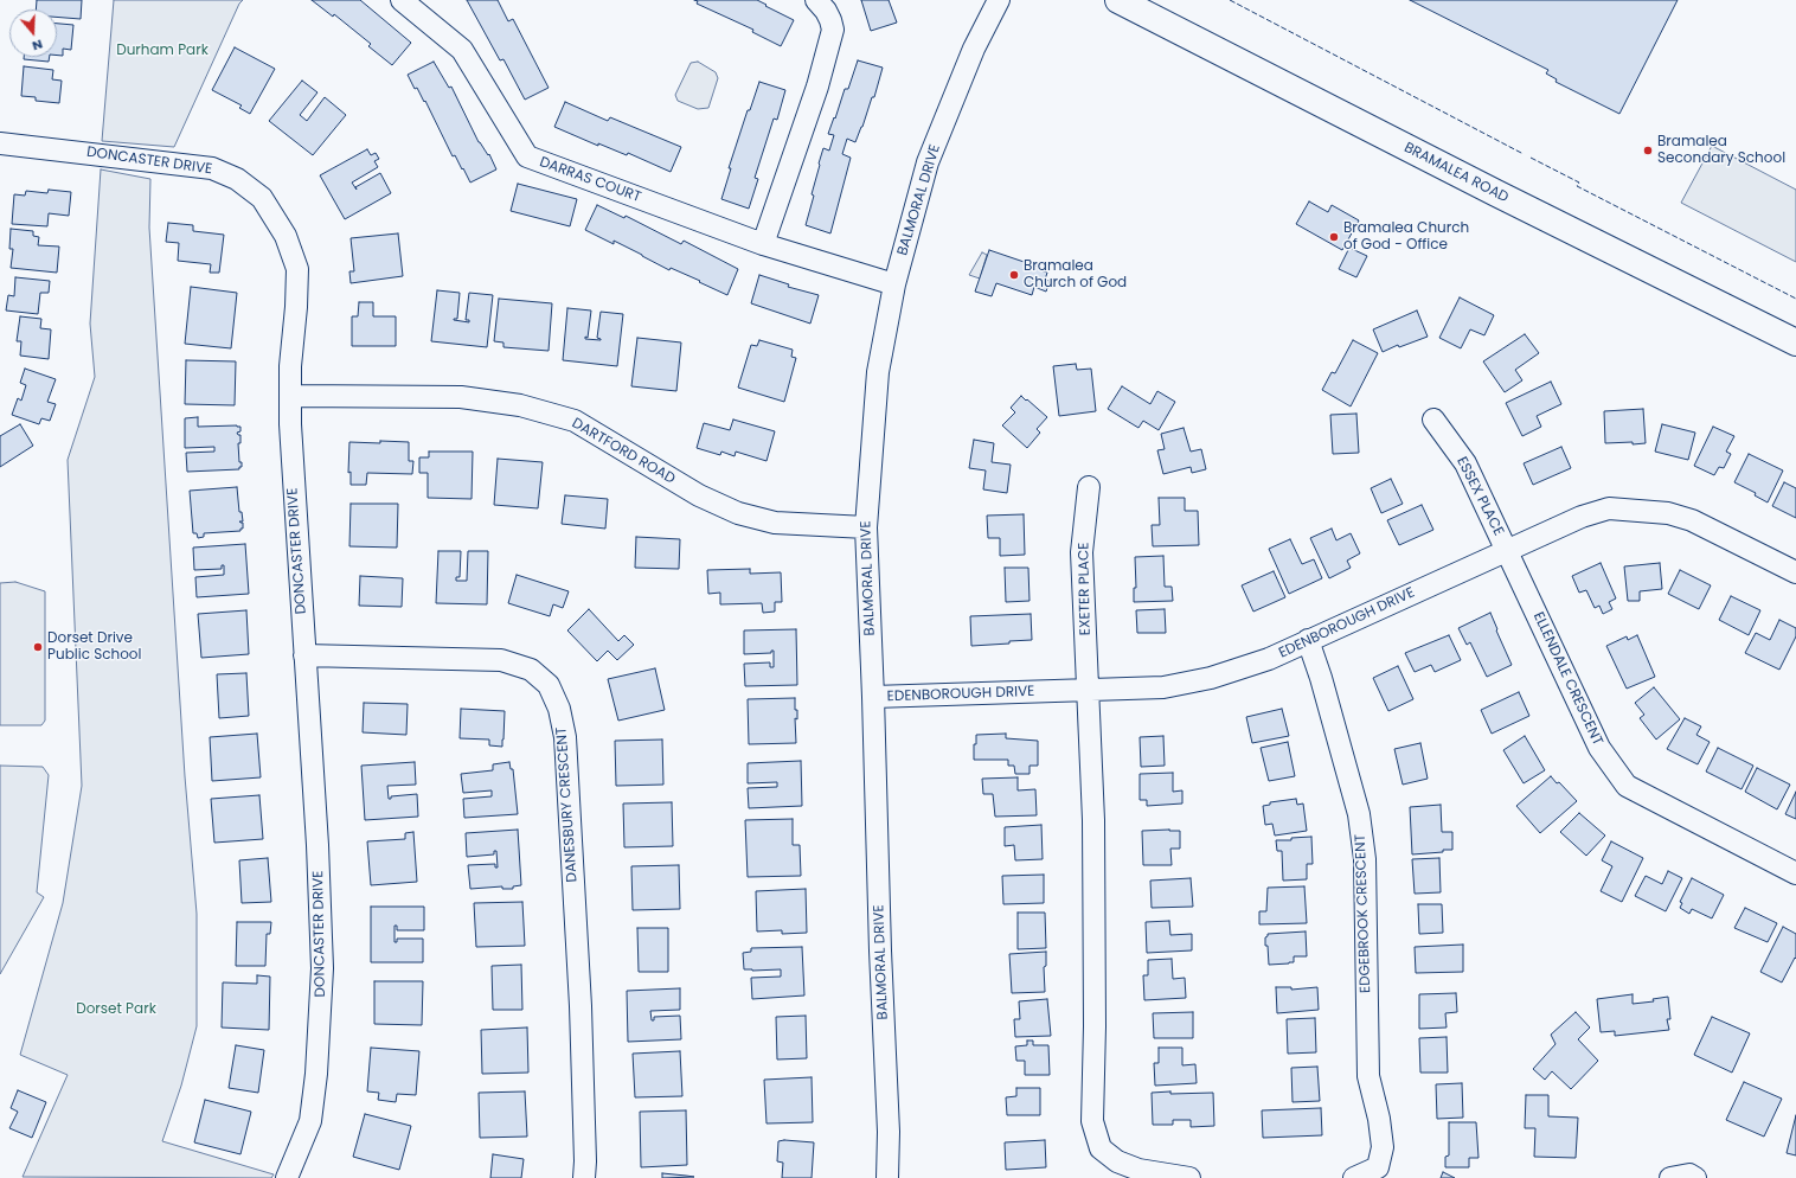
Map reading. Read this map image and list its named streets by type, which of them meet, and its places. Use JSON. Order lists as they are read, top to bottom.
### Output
{
  "streets": {
    "main road": ["BRAMALEA ROAD"],
    "street": [
      "DONCASTER DRIVE",
      "DARRAS COURT",
      "BALMORAL DRIVE",
      "DARTFORD ROAD",
      "ESSEX PLACE",
      "EXETER PLACE",
      "EDENBOROUGH DRIVE",
      "ELLENDALE CRESCENT",
      "DANESBURY CRESCENT",
      "EDGEBROOK CRESCENT"
    ]
  },
  "crossings": [
    ["DONCASTER DRIVE", "DARTFORD ROAD"],
    ["DONCASTER DRIVE", "DANESBURY CRESCENT"],
    ["DARRAS COURT", "BALMORAL DRIVE"],
    ["BALMORAL DRIVE", "DARTFORD ROAD"],
    ["BALMORAL DRIVE", "EDENBOROUGH DRIVE"],
    ["ESSEX PLACE", "EDENBOROUGH DRIVE"],
    ["ESSEX PLACE", "ELLENDALE CRESCENT"],
    ["EXETER PLACE", "EDENBOROUGH DRIVE"],
    ["EDENBOROUGH DRIVE", "ELLENDALE CRESCENT"],
    ["EDENBOROUGH DRIVE", "EDGEBROOK CRESCENT"]
  ],
  "parks": ["Durham Park", "Dorset Park"],
  "places": [
    "Bramalea Secondary School",
    "Bramalea Church of God - Office",
    "Bramalea Church of God",
    "Dorset Drive Public School"
  ],
  "north": "bottom"
}
